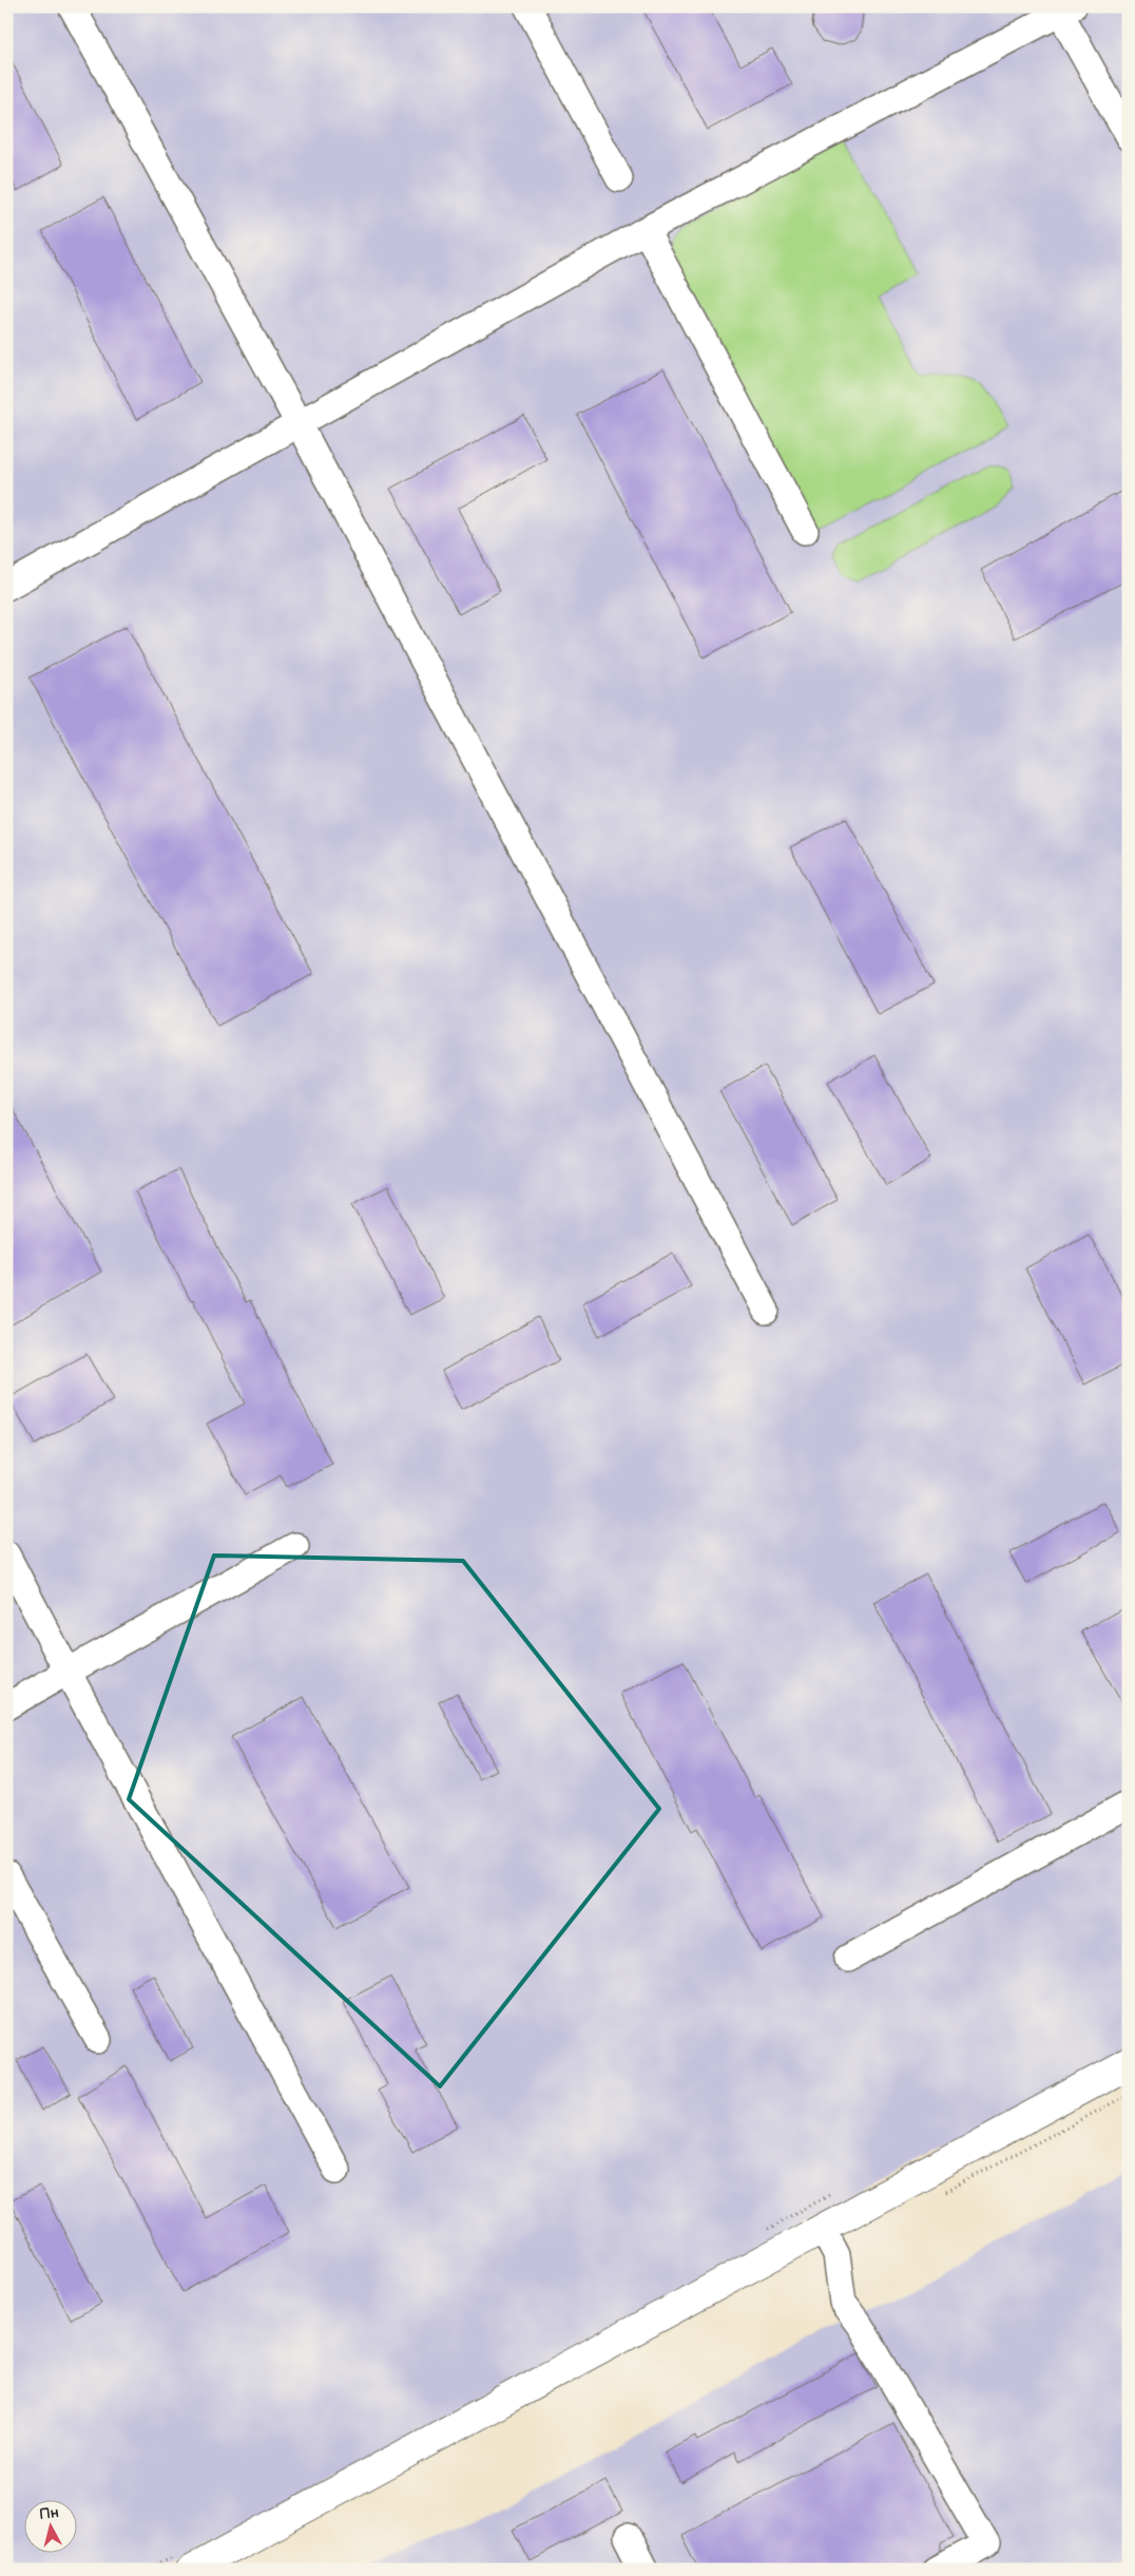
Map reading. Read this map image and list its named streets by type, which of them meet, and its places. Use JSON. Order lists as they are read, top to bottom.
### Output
{
  "north": "top"
}
